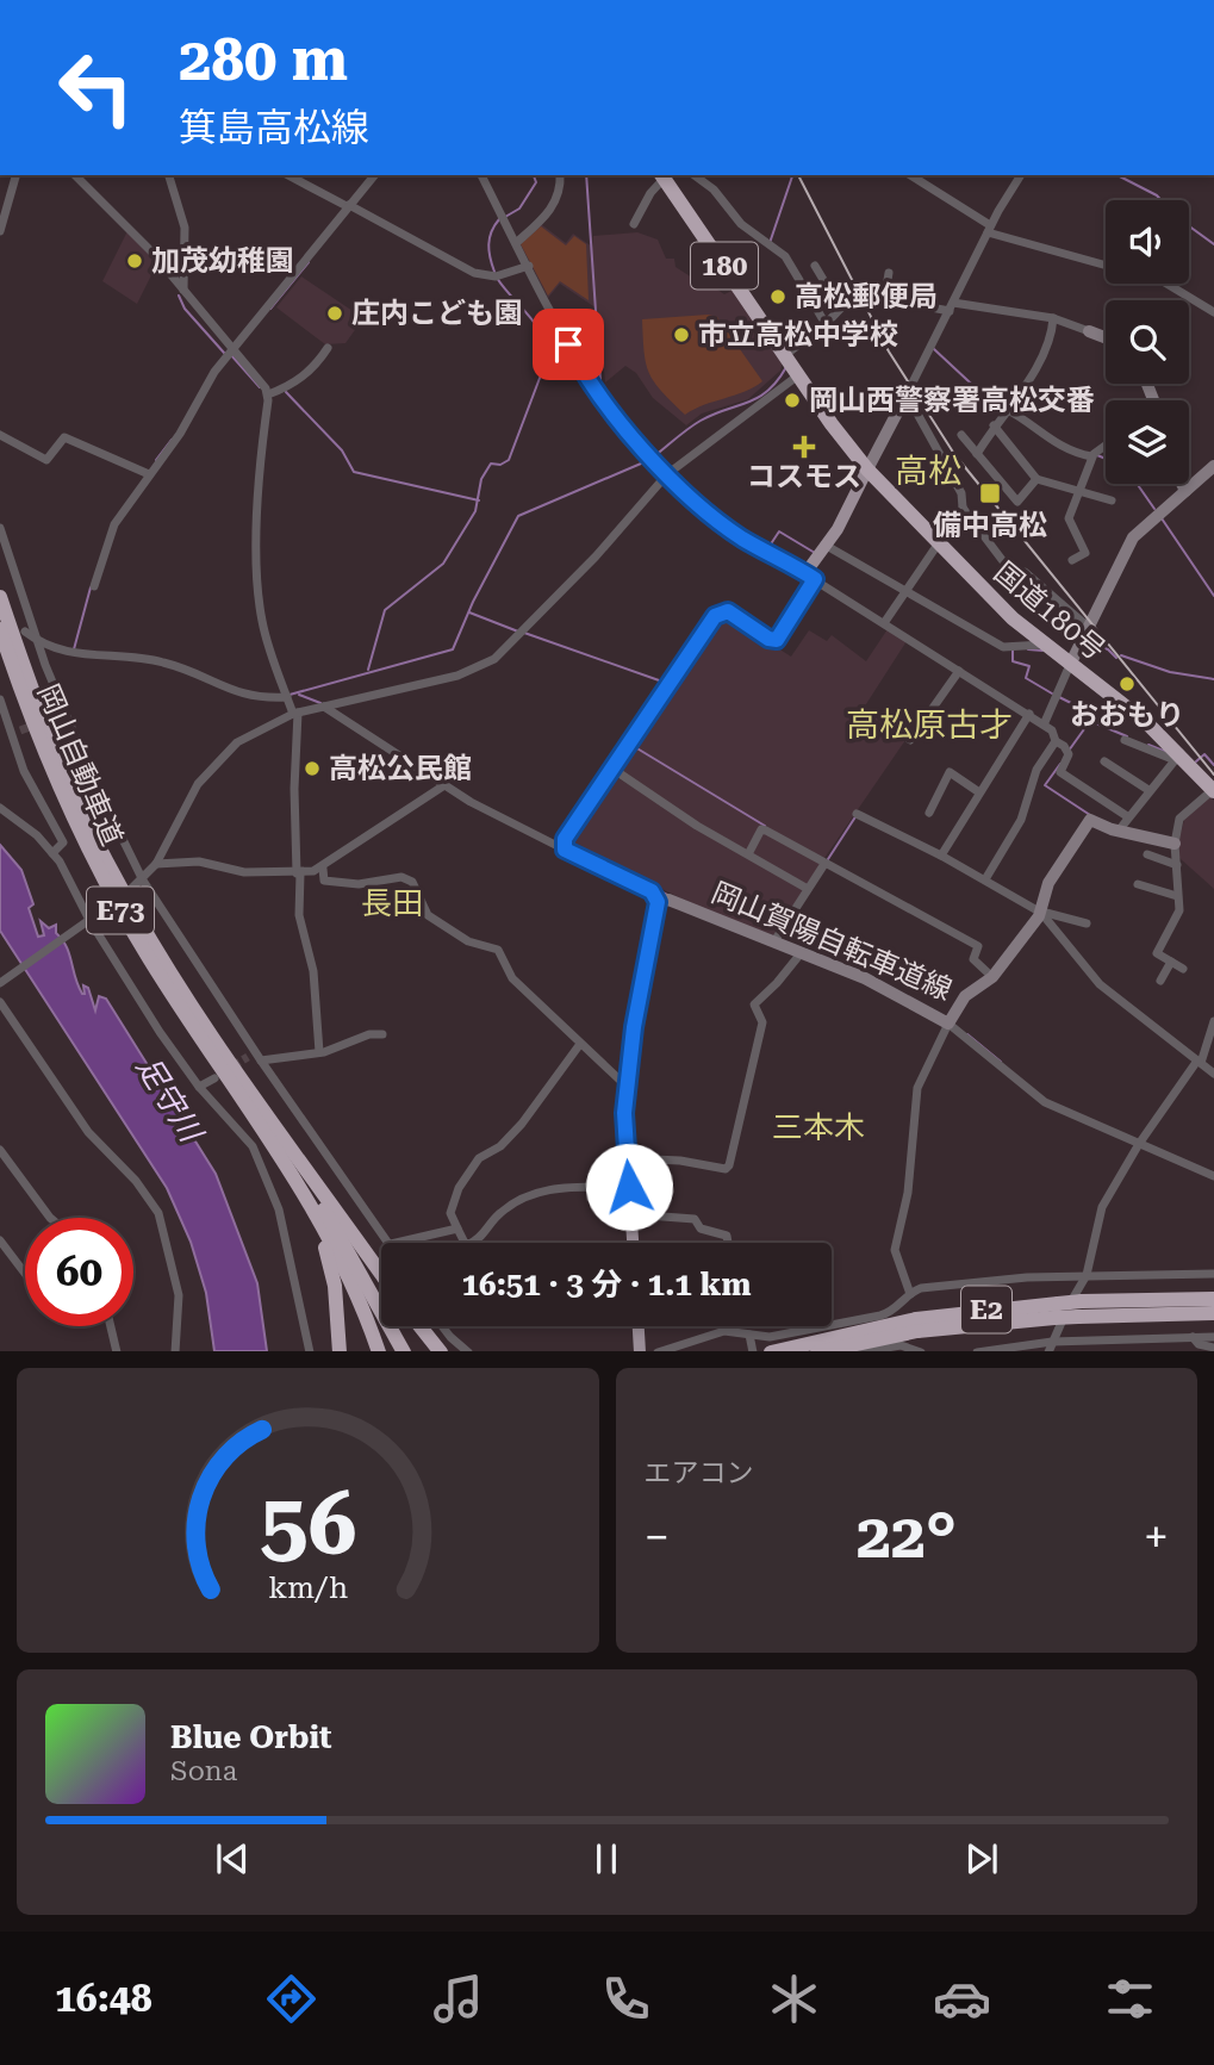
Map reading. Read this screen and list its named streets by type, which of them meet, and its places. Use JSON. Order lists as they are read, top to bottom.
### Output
{
  "streets": {
    "highway": [
      "180",
      "国道180号",
      "岡山自動車道",
      "E73",
      "E2"
    ],
    "main road": ["岡山賀陽自転車道線"]
  },
  "districts": [
    "高松",
    "高松原古才",
    "長田",
    "三本木"
  ],
  "water": ["足守川"],
  "places": {
    "other": [
      "加茂幼稚園",
      "高松郵便局",
      "庄内こども園",
      "市立高松中学校",
      "岡山西警察署高松交番",
      "おおもり",
      "高松公民館"
    ],
    "health": ["コスモス"],
    "transit": ["備中高松"]
  },
  "page": {
    "turn": ["280 m", "箕島高松線"],
    "limit": "60",
    "trip": "16:51 · 3 分 · 1.1 km",
    "tile": "エアコン",
    "heat": ["−", "22°", "+"],
    "song": ["Blue Orbit", "Sona"],
    "tabs": "16:48",
    "gauge": ["56", "km/h"]
  }
}
